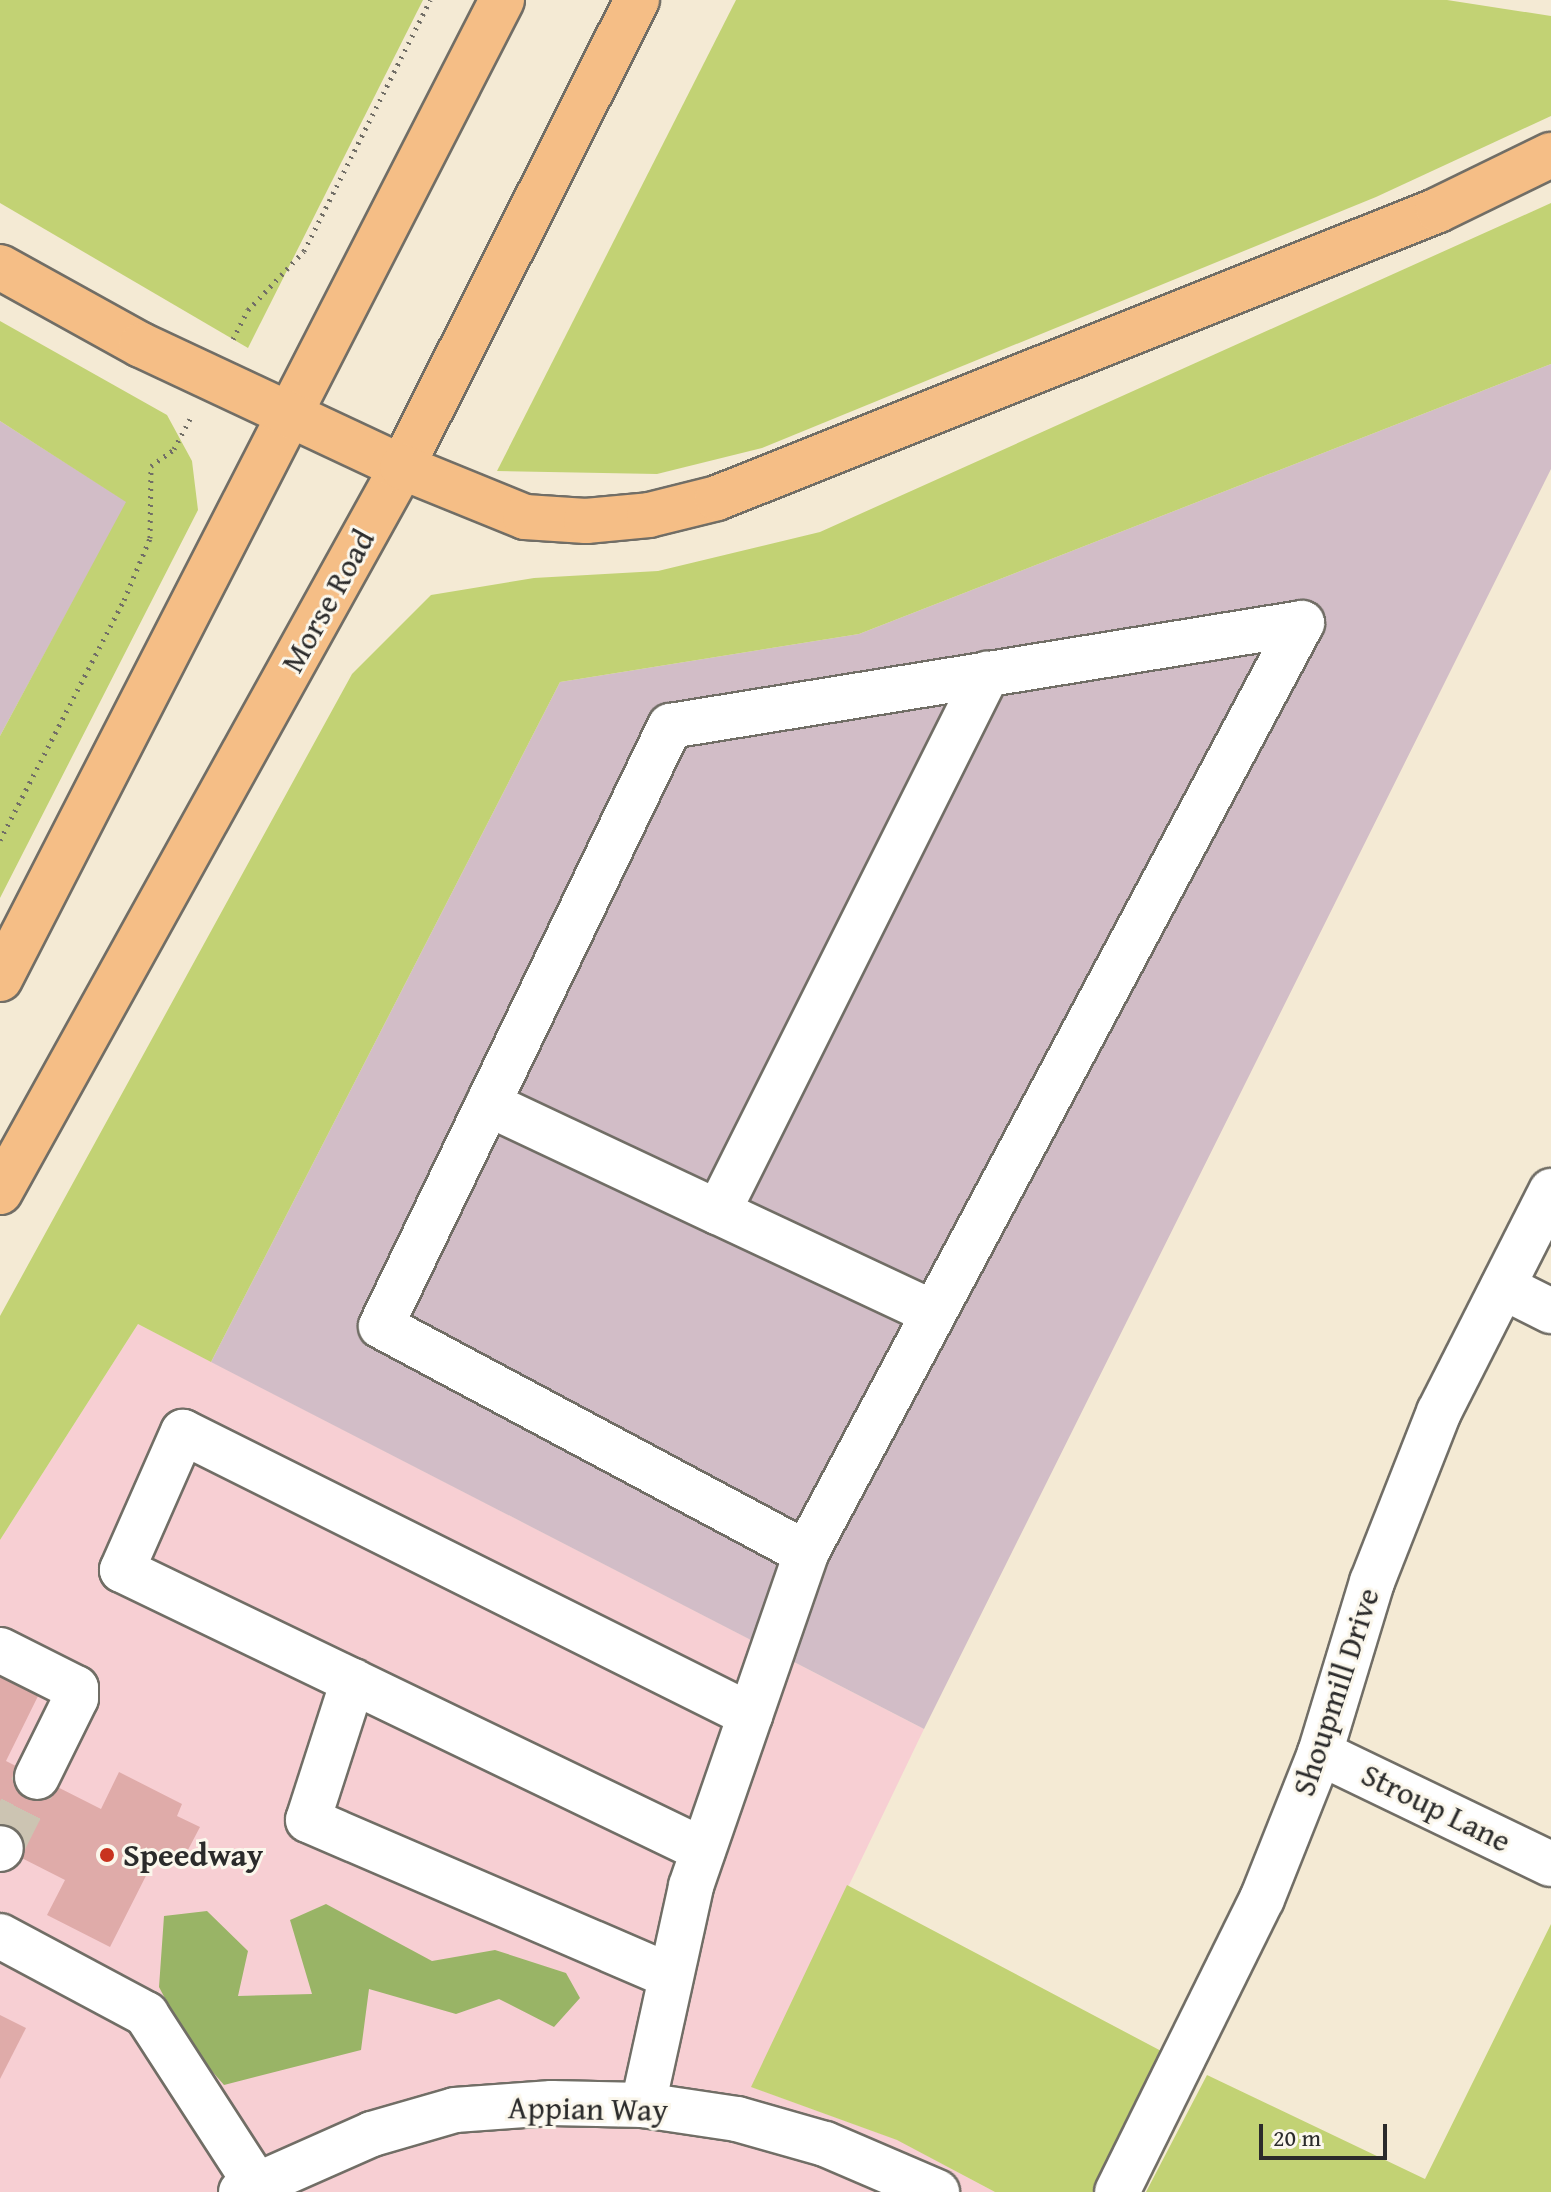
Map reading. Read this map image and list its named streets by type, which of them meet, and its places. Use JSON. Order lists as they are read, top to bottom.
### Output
{
  "streets": {
    "main road": ["Morse Road"],
    "street": ["Shoupmill Drive", "Stroup Lane", "Appian Way"]
  },
  "crossings": [
    ["Shoupmill Drive", "Stroup Lane"]
  ],
  "places": ["Speedway"],
  "scale_bar": "20 m"
}
